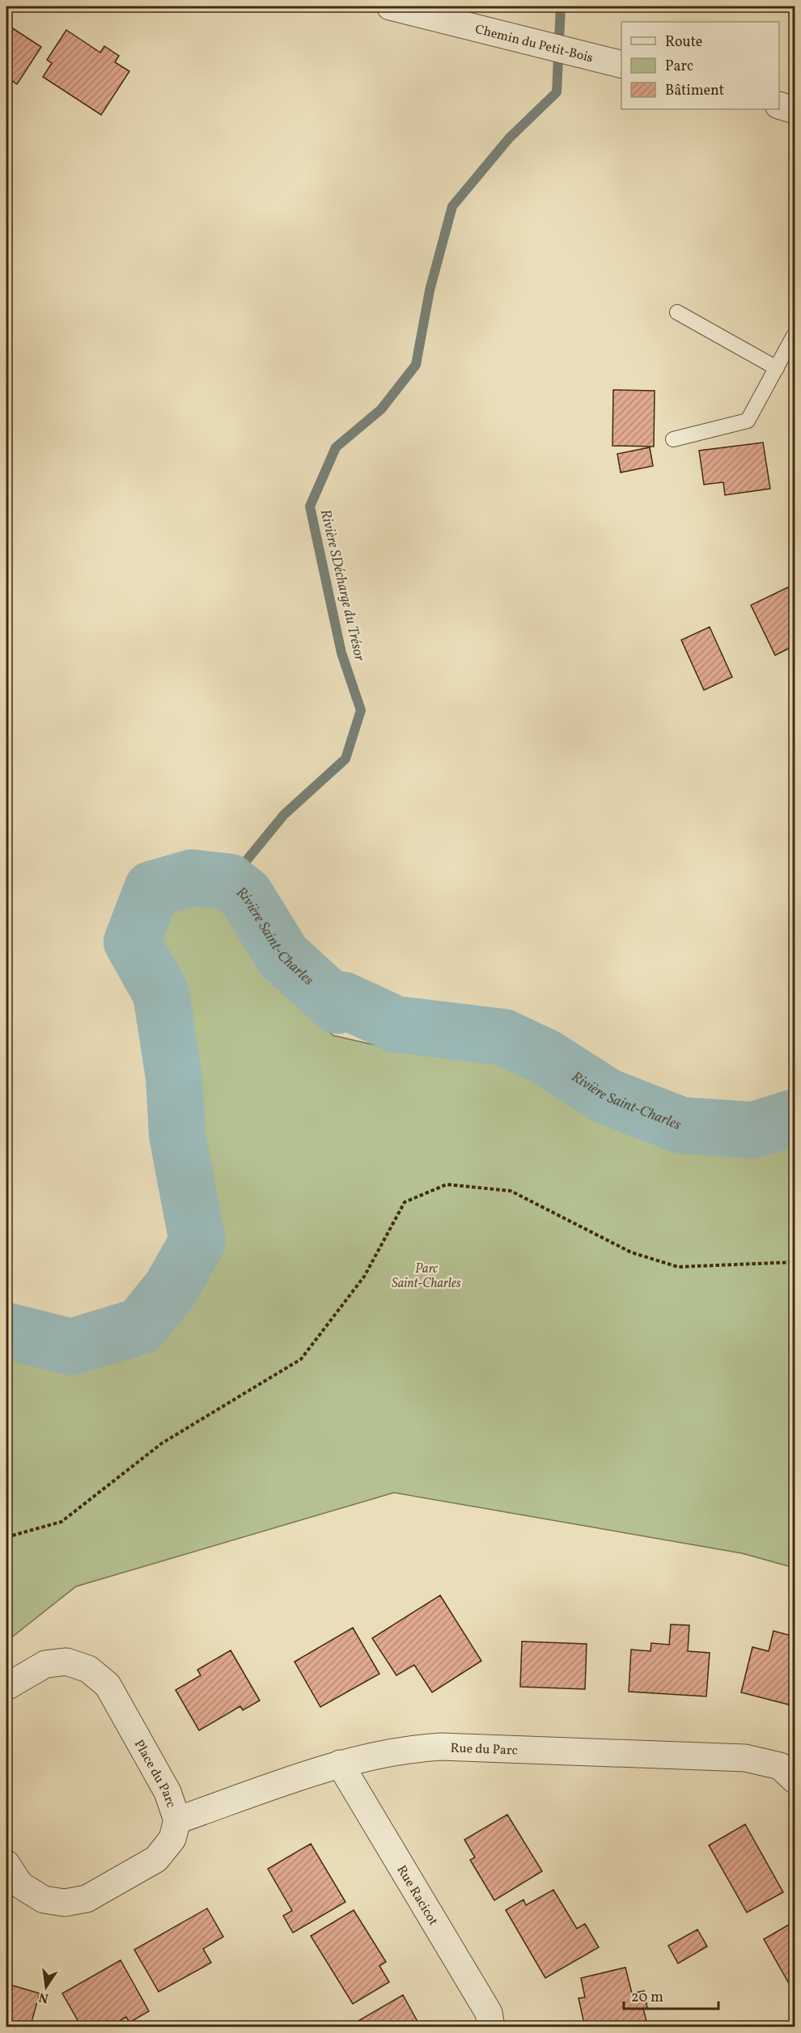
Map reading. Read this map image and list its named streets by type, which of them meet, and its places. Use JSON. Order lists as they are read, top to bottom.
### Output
{
  "streets": {
    "street": [
      "Chemin du Petit-Bois",
      "Rue du Parc",
      "Place du Parc",
      "Rue Racicot"
    ]
  },
  "crossings": [
    ["Rue du Parc", "Place du Parc"],
    ["Rue du Parc", "Rue Racicot"]
  ],
  "water": ["Rivière SDécharge du Trésor", "Rivière Saint-Charles"],
  "parks": ["Parc Saint-Charles"],
  "legend": ["Route", "Parc", "Bâtiment"],
  "scale_bar": "20 m",
  "north": "bottom"
}
